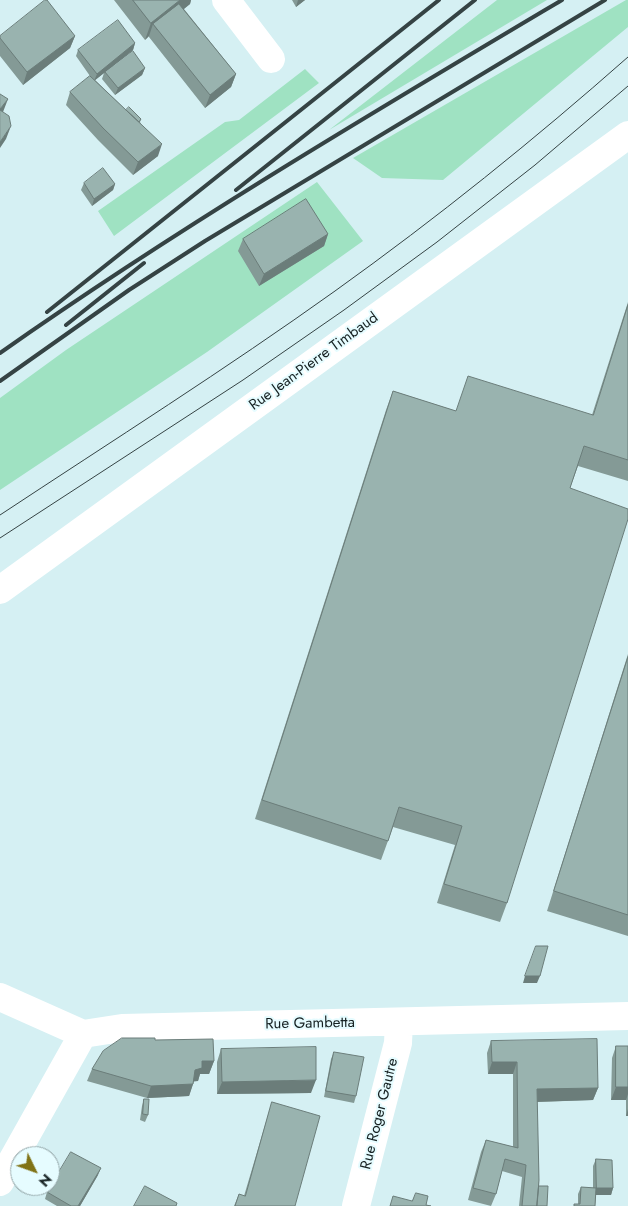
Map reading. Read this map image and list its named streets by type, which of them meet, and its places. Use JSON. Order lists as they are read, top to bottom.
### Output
{
  "streets": {
    "street": ["Rue Jean-Pierre Timbaud", "Rue Gambetta", "Rue Roger Gautre"]
  },
  "crossings": [
    ["Rue Gambetta", "Rue Roger Gautre"]
  ],
  "north": "bottom right"
}
